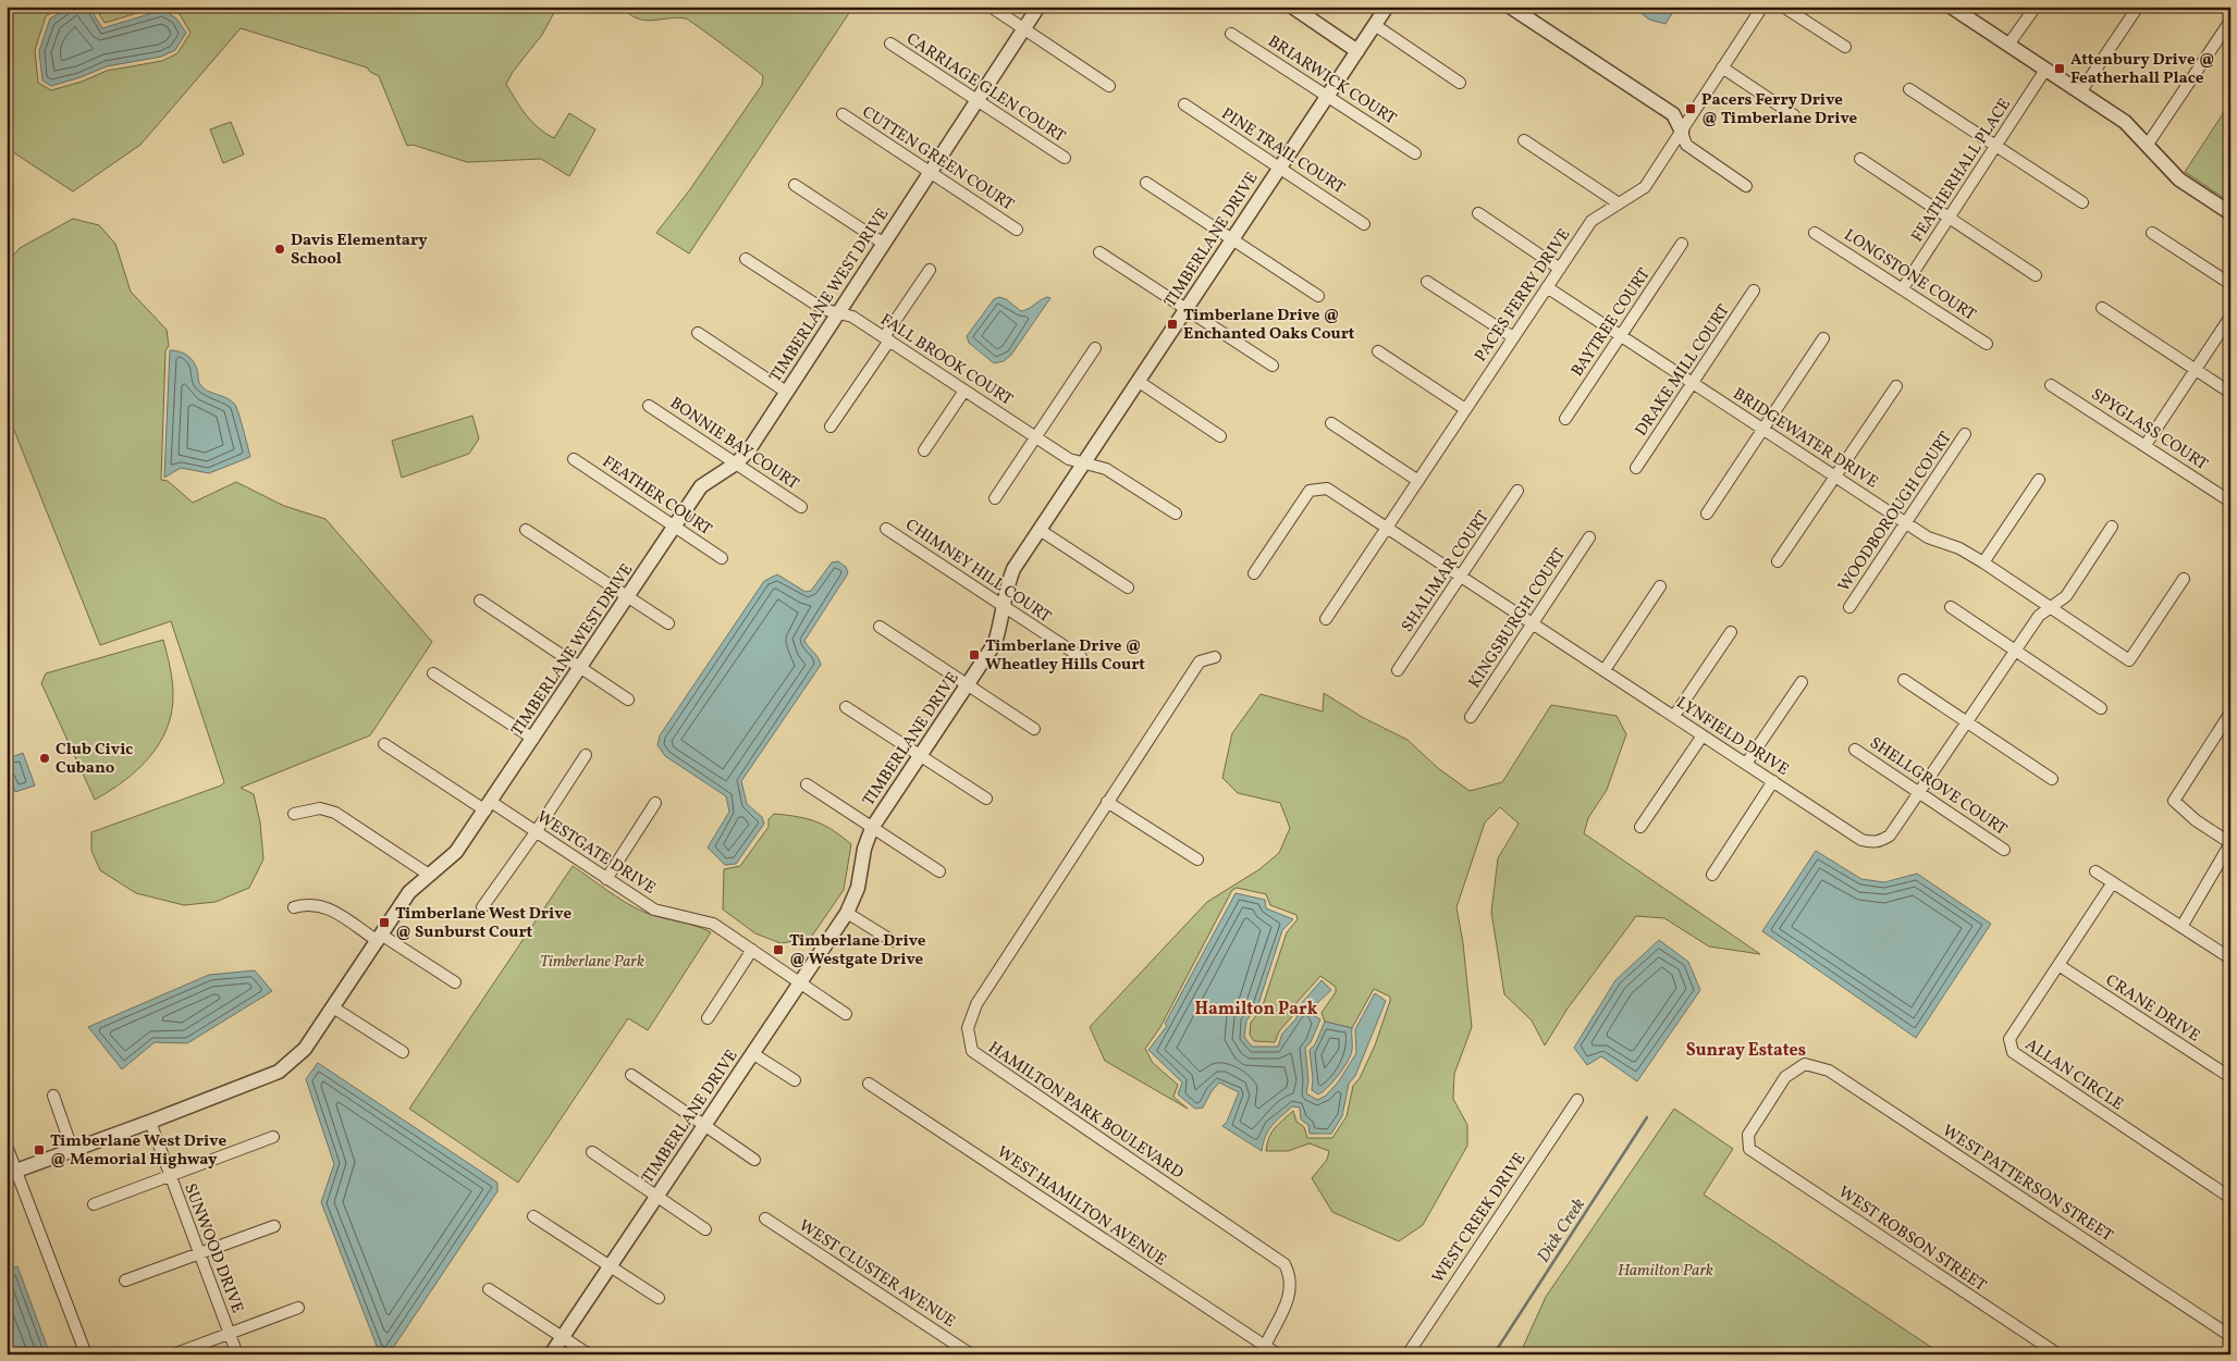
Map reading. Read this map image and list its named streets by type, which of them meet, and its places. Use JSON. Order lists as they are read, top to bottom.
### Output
{
  "streets": {
    "street": [
      "BRIARWICK COURT",
      "CARRIAGE GLEN COURT",
      "PINE TRAIL COURT",
      "CUTTEN GREEN COURT",
      "FEATHERHALL PLACE",
      "TIMBERLANE DRIVE",
      "LONGSTONE COURT",
      "TIMBERLANE WEST DRIVE",
      "PACES FERRY DRIVE",
      "BAYTREE COURT",
      "FALL BROOK COURT",
      "DRAKE MILL COURT",
      "SPYGLASS COURT",
      "BRIDGEWATER DRIVE",
      "BONNIE BAY COURT",
      "FEATHER COURT",
      "WOODBOROUGH COURT",
      "CHIMNEY HILL COURT",
      "SHALIMAR COURT",
      "KINGSBURGH COURT",
      "LYNFIELD DRIVE",
      "SHELLGROVE COURT",
      "WESTGATE DRIVE",
      "CRANE DRIVE",
      "ALLAN CIRCLE",
      "HAMILTON PARK BOULEVARD",
      "WEST PATTERSON STREET",
      "WEST HAMILTON AVENUE",
      "WEST CREEK DRIVE",
      "WEST ROBSON STREET",
      "SUNWOOD DRIVE",
      "WEST CLUSTER AVENUE"
    ]
  },
  "crossings": [
    ["BRIARWICK COURT", "TIMBERLANE DRIVE"],
    ["CARRIAGE GLEN COURT", "TIMBERLANE WEST DRIVE"],
    ["PINE TRAIL COURT", "TIMBERLANE DRIVE"],
    ["CUTTEN GREEN COURT", "TIMBERLANE WEST DRIVE"],
    ["FEATHERHALL PLACE", "LONGSTONE COURT"],
    ["TIMBERLANE DRIVE", "FALL BROOK COURT"],
    ["TIMBERLANE DRIVE", "CHIMNEY HILL COURT"],
    ["TIMBERLANE DRIVE", "WESTGATE DRIVE"],
    ["TIMBERLANE WEST DRIVE", "FALL BROOK COURT"],
    ["TIMBERLANE WEST DRIVE", "BONNIE BAY COURT"],
    ["TIMBERLANE WEST DRIVE", "FEATHER COURT"],
    ["TIMBERLANE WEST DRIVE", "WESTGATE DRIVE"],
    ["TIMBERLANE WEST DRIVE", "SUNWOOD DRIVE"],
    ["PACES FERRY DRIVE", "BRIDGEWATER DRIVE"],
    ["PACES FERRY DRIVE", "LYNFIELD DRIVE"],
    ["BAYTREE COURT", "BRIDGEWATER DRIVE"],
    ["DRAKE MILL COURT", "BRIDGEWATER DRIVE"],
    ["BRIDGEWATER DRIVE", "WOODBOROUGH COURT"],
    ["BRIDGEWATER DRIVE", "LYNFIELD DRIVE"],
    ["SHALIMAR COURT", "LYNFIELD DRIVE"],
    ["KINGSBURGH COURT", "LYNFIELD DRIVE"],
    ["LYNFIELD DRIVE", "SHELLGROVE COURT"],
    ["CRANE DRIVE", "ALLAN CIRCLE"],
    ["HAMILTON PARK BOULEVARD", "WEST HAMILTON AVENUE"],
    ["WEST PATTERSON STREET", "WEST ROBSON STREET"]
  ],
  "districts": ["Hamilton Park", "Sunray Estates"],
  "water": ["Dick Creek"],
  "parks": ["Timberlane Park", "Hamilton Park"],
  "places": {
    "transit": [
      "Attenbury Drive @ Featherhall Place",
      "Pacers Ferry Drive @ Timberlane Drive",
      "Timberlane Drive @ Enchanted Oaks Court",
      "Timberlane Drive @ Wheatley Hills Court",
      "Timberlane West Drive @ Sunburst Court",
      "Timberlane Drive @ Westgate Drive",
      "Timberlane West Drive @ Memorial Highway"
    ],
    "other": ["Davis Elementary School", "Club Civic Cubano"]
  }
}
